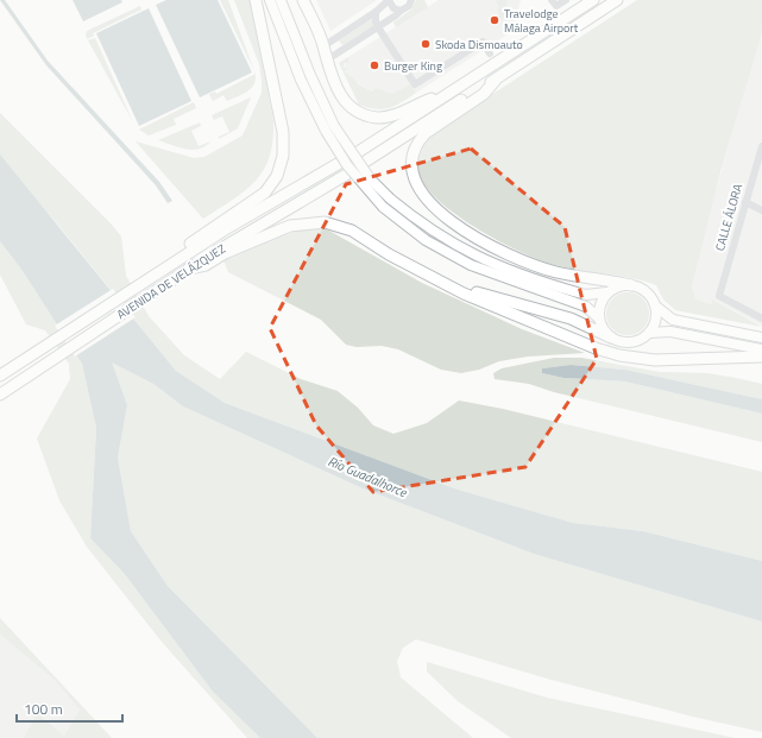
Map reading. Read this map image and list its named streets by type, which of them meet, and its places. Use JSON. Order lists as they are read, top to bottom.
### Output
{
  "streets": {
    "highway": ["AVENIDA DE VELÁZQUEZ"],
    "street": ["CALLE ÁLORA"]
  },
  "water": ["Río Guadalhorce"],
  "places": ["Travelodge Málaga Airport", "Skoda Dismoauto", "Burger King"],
  "scale_bar": "100 m"
}
